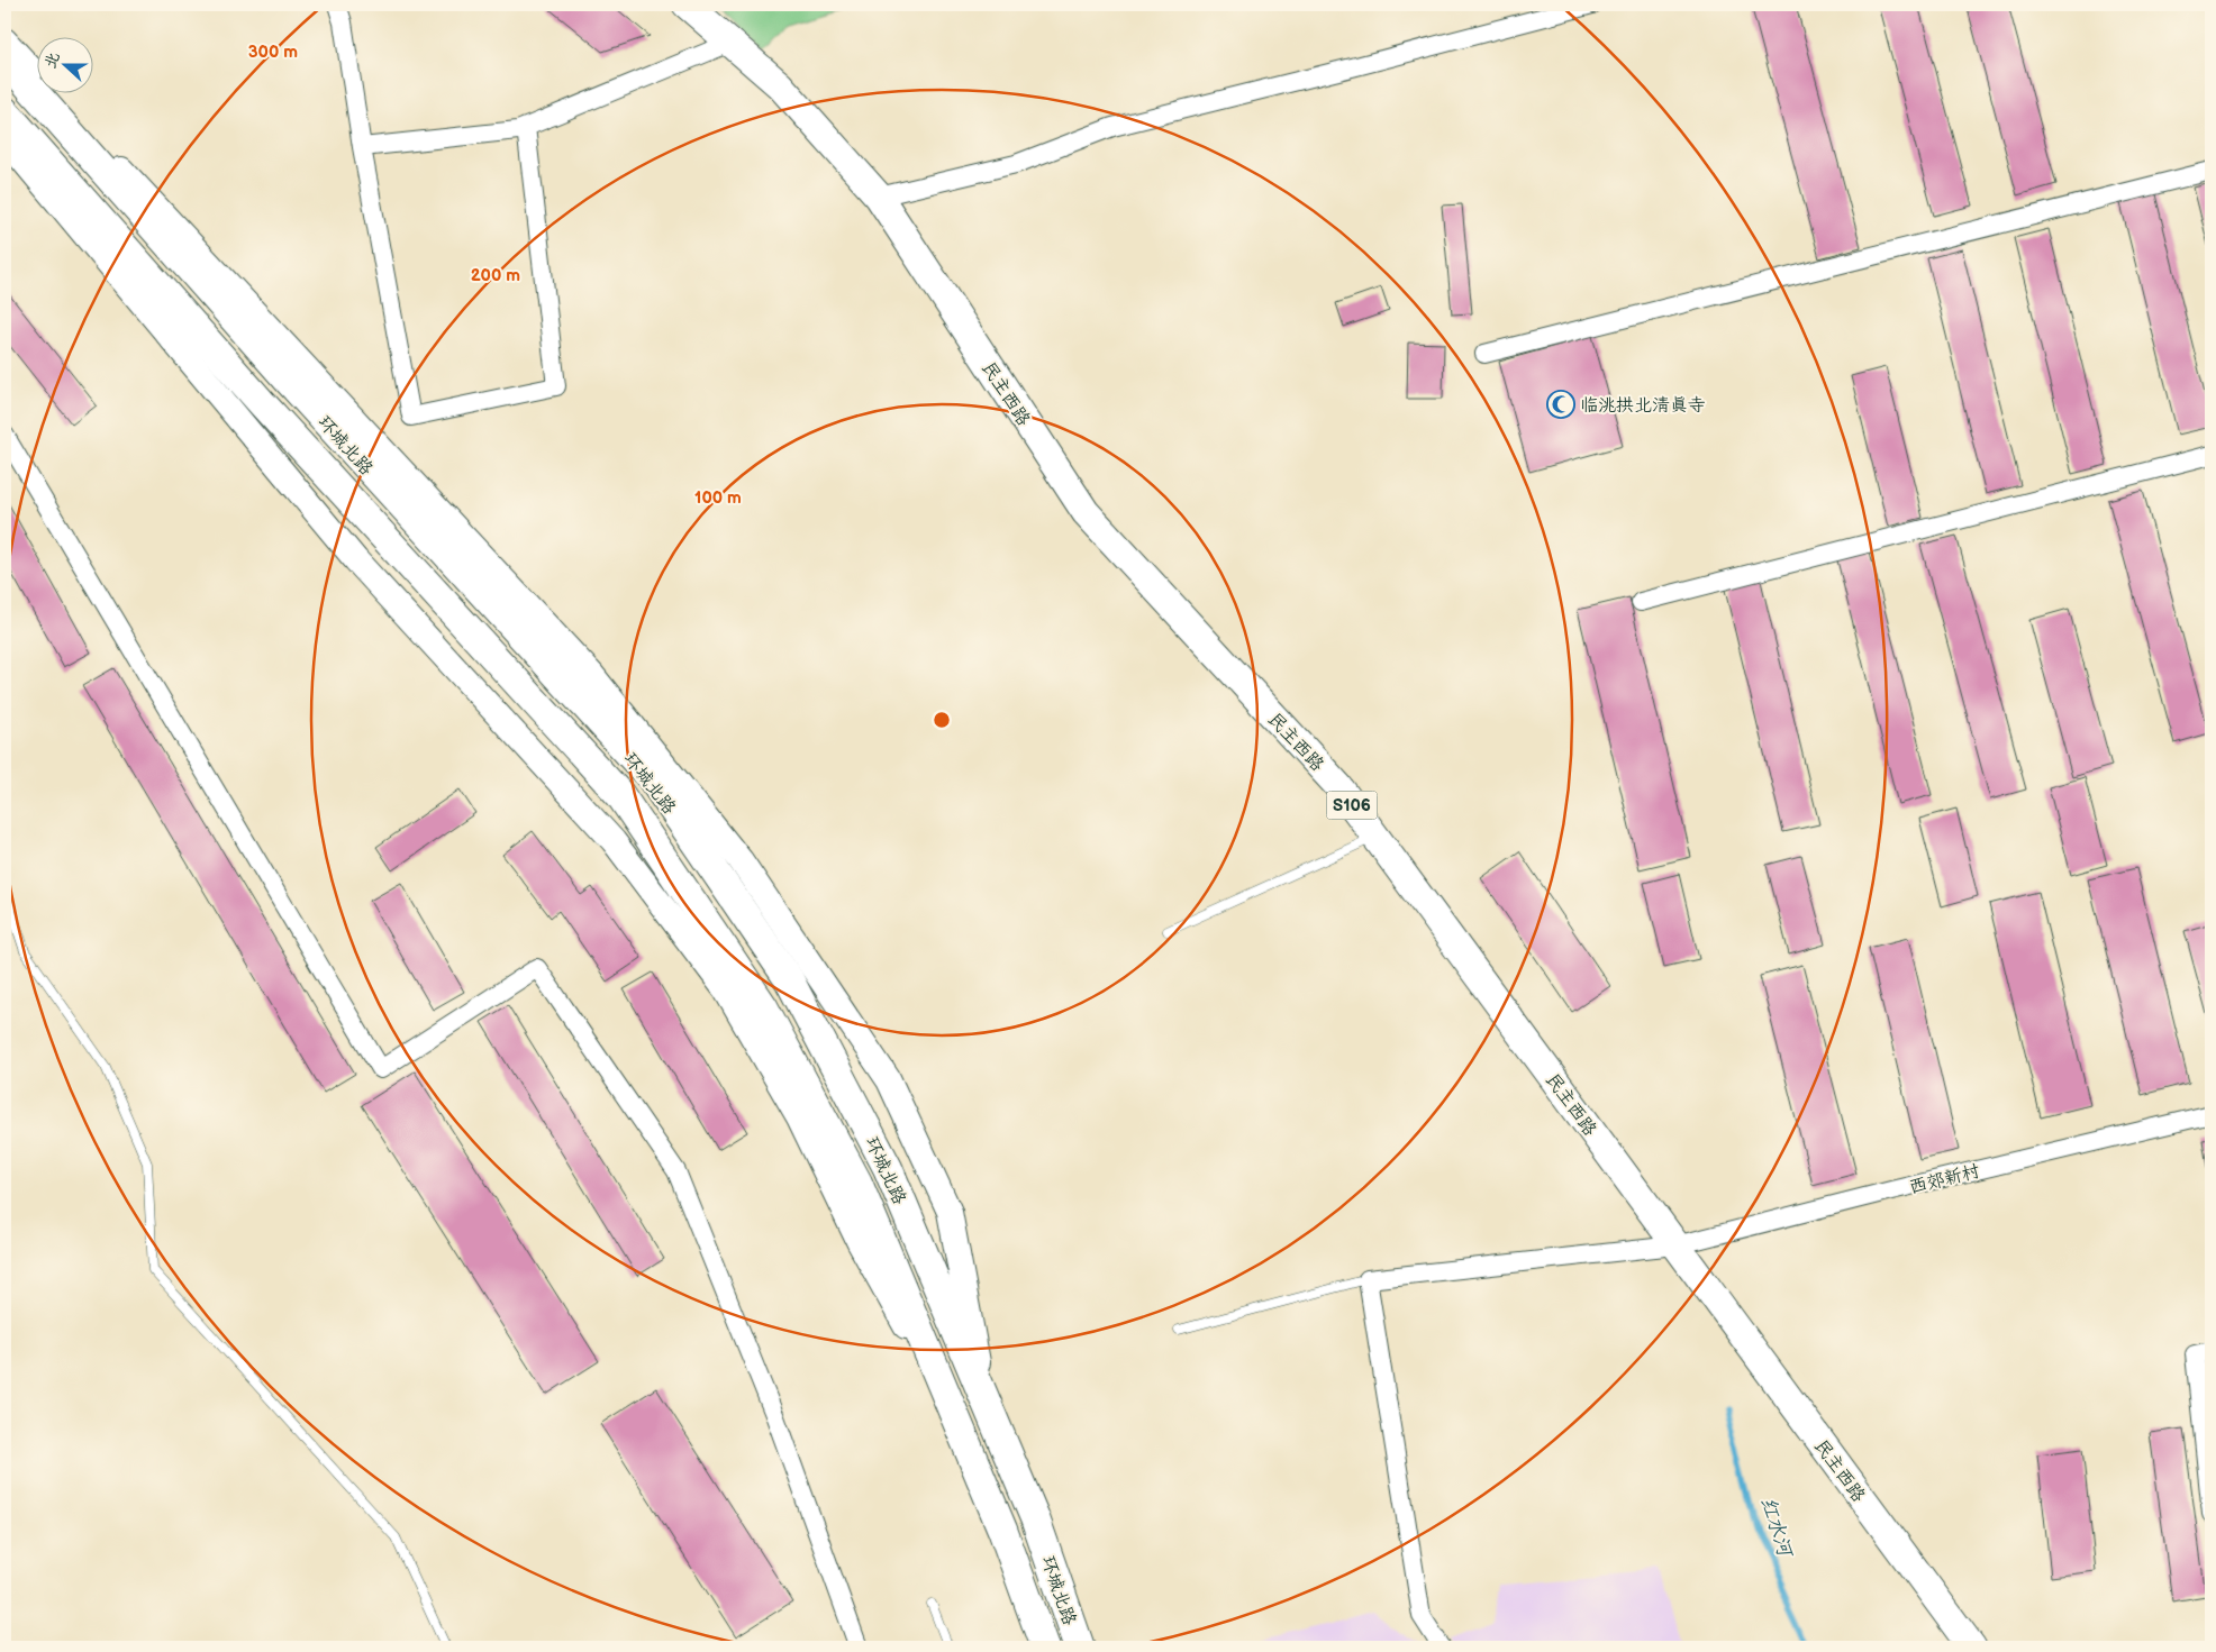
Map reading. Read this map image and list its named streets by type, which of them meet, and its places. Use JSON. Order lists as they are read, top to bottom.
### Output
{
  "streets": {
    "highway": ["环城北路"],
    "main road": ["民主西路", "S106"],
    "street": ["西郊新村"]
  },
  "crossings": [
    ["民主西路", "西郊新村"]
  ],
  "water": ["红水河"],
  "places": {
    "mosque": ["临洮拱北清真寺"]
  },
  "north": "left",
  "rings": ["300 m", "200 m", "100 m"]
}
